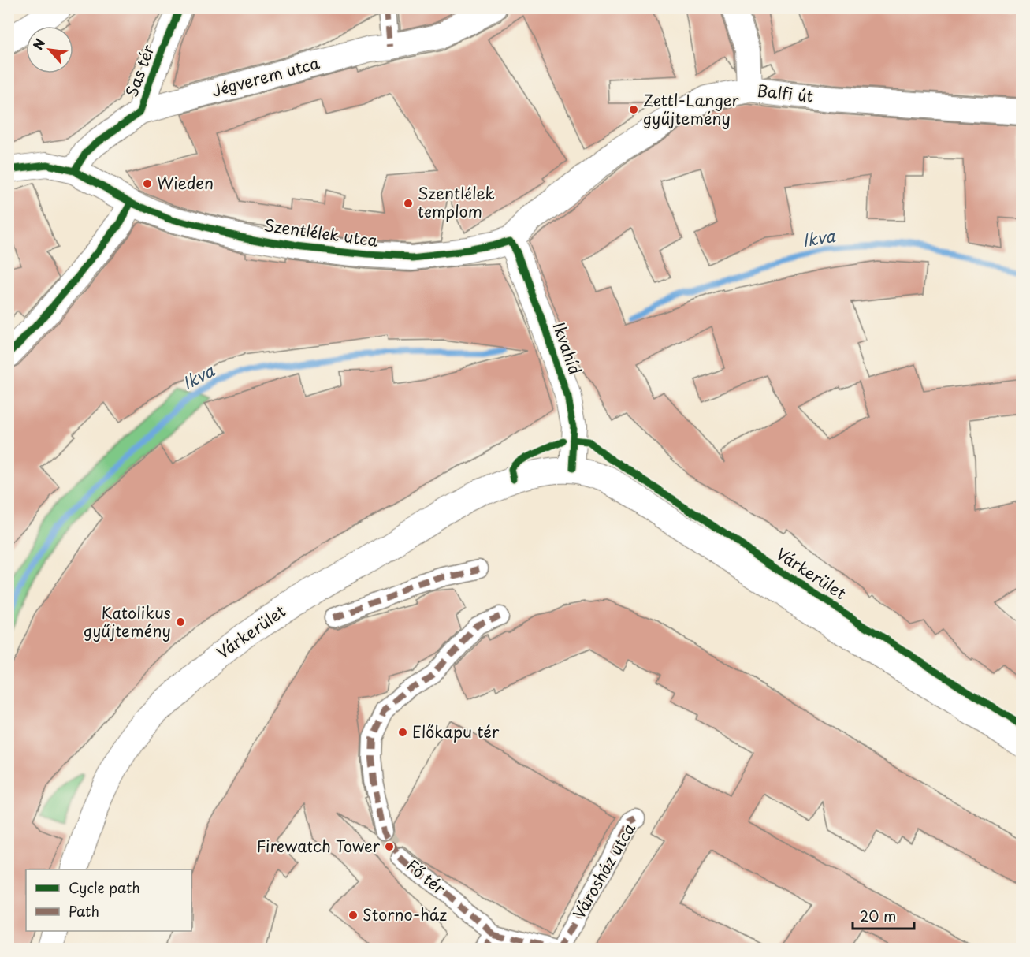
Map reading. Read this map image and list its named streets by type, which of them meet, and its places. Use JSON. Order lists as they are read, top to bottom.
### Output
{
  "streets": {
    "street": [
      "Sas tér",
      "Jégverem utca",
      "Balfi út",
      "Szentlélek utca",
      "Ikvahíd",
      "Várkerület",
      "Városház utca",
      "Fő tér"
    ]
  },
  "crossings": [
    ["Sas tér", "Jégverem utca"],
    ["Balfi út", "Szentlélek utca"],
    ["Balfi út", "Ikvahíd"],
    ["Szentlélek utca", "Ikvahíd"],
    ["Ikvahíd", "Várkerület"]
  ],
  "water": ["Ikva"],
  "places": [
    "Zettl-Langer gyűjtemény",
    "Wieden",
    "Szentlélek templom",
    "Katolikus gyűjtemény",
    "Előkapu tér",
    "Firewatch Tower",
    "Storno-ház"
  ],
  "legend": ["Cycle path", "Path"],
  "scale_bar": "20 m",
  "north": "top left"
}
